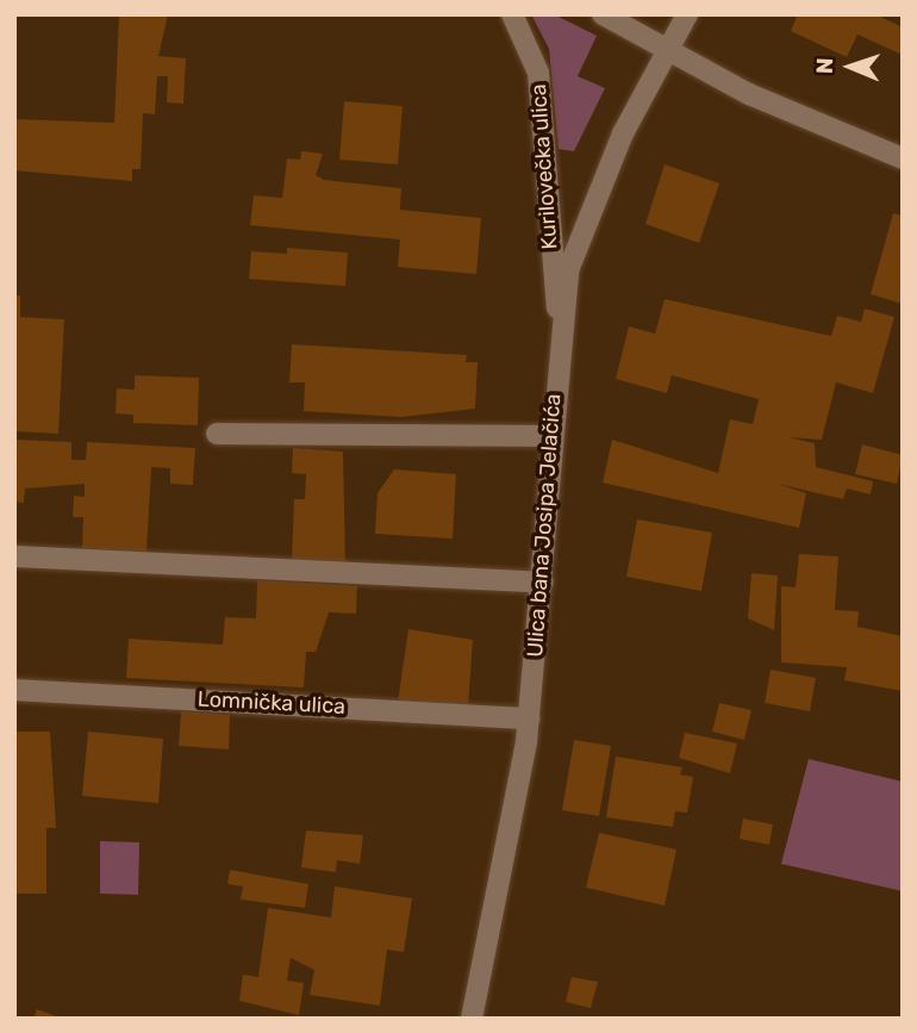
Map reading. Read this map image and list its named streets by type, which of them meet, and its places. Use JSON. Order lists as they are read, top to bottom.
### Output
{
  "streets": {
    "street": ["Kurilovečka ulica", "Ulica bana Josipa Jelačića", "Lomnička ulica"]
  },
  "crossings": [
    ["Kurilovečka ulica", "Ulica bana Josipa Jelačića"],
    ["Ulica bana Josipa Jelačića", "Lomnička ulica"]
  ],
  "north": "left"
}
